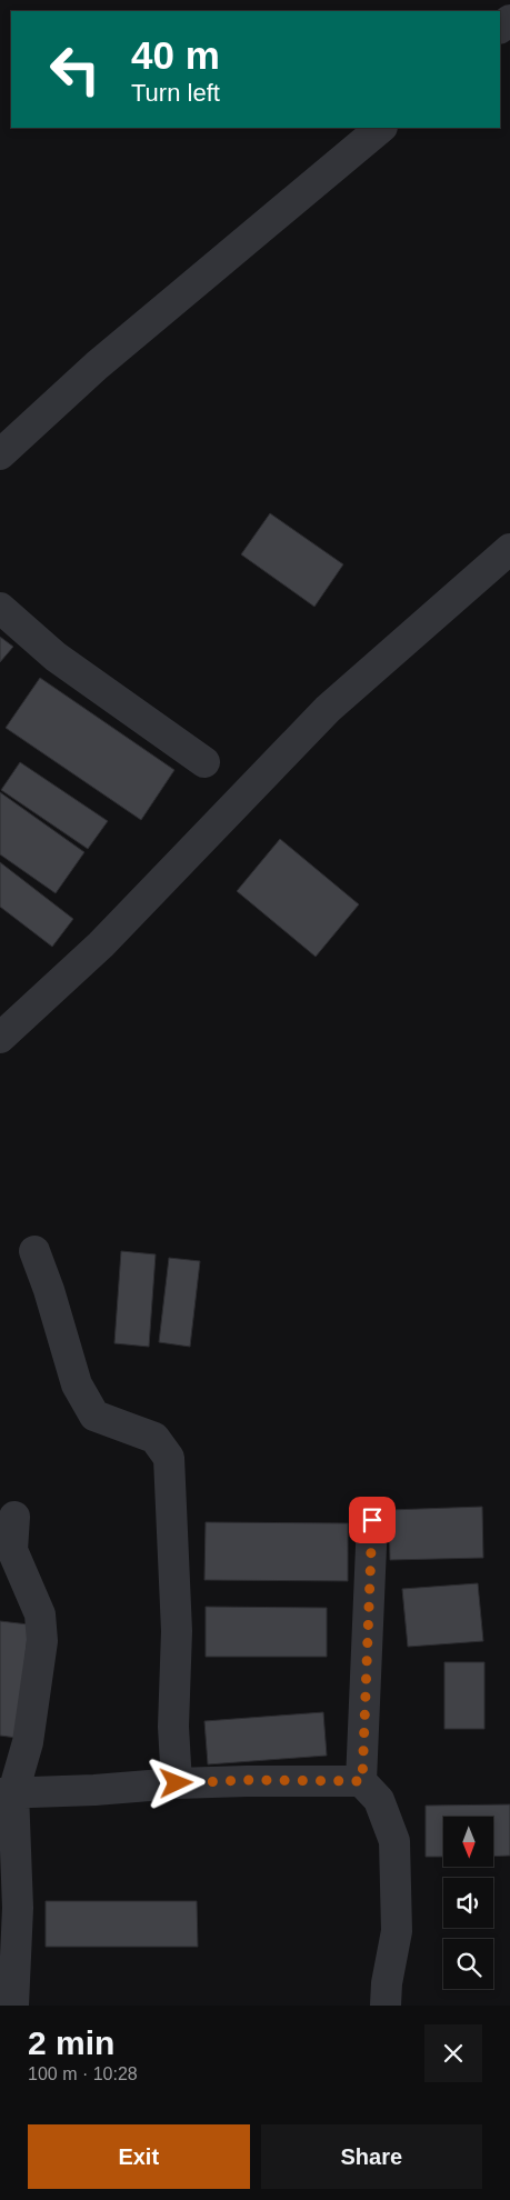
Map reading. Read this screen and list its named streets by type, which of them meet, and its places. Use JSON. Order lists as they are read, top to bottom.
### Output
{
  "north": "bottom",
  "page": {
    "turn": ["40 m", "Turn left"],
    "heading": ["2 min", "100 m · 10:28"],
    "buttons": ["Exit", "Share"]
  }
}
